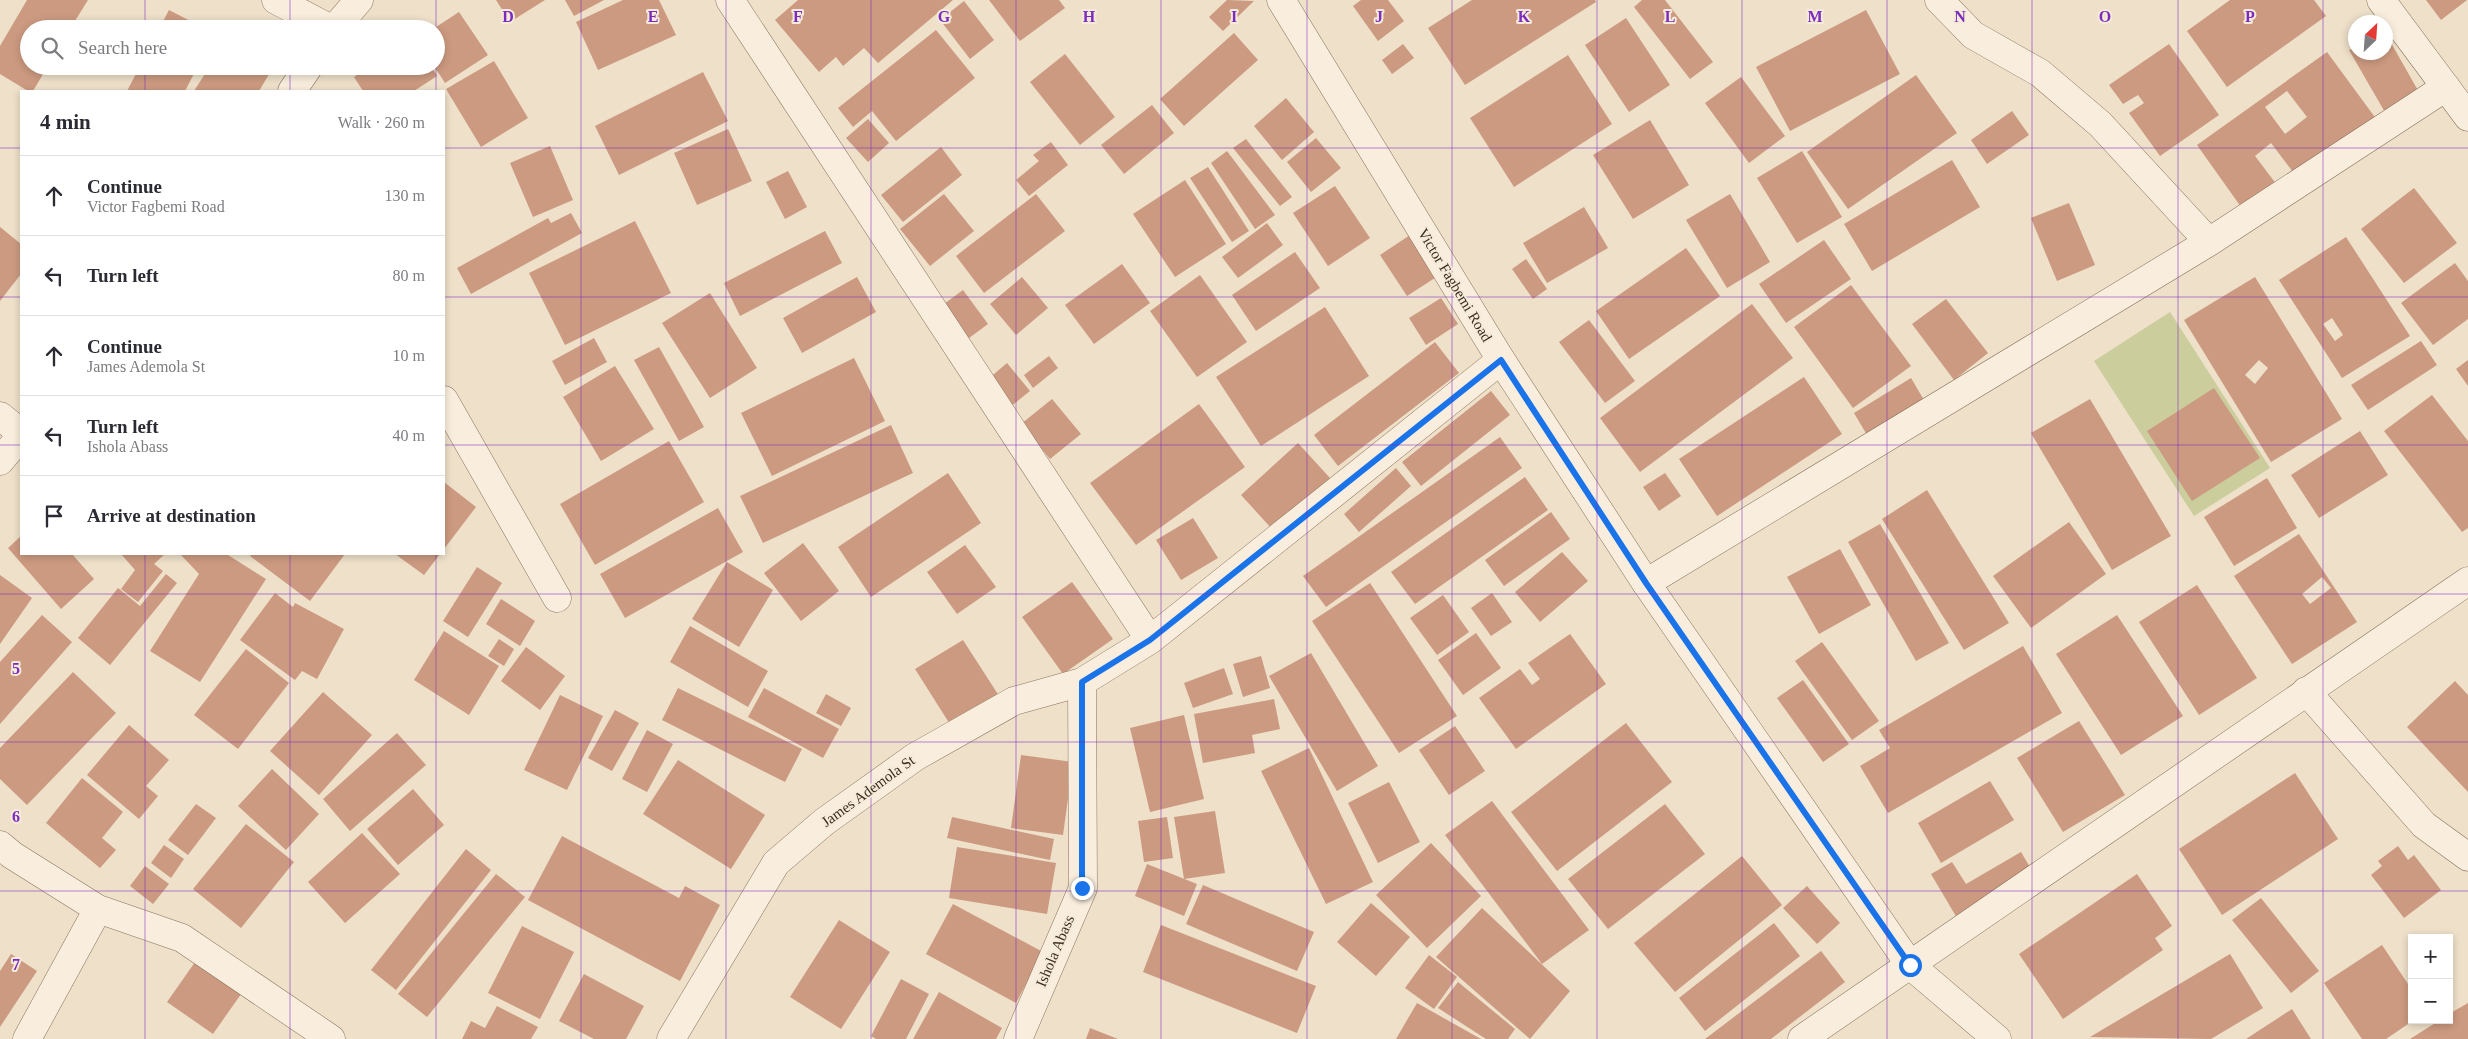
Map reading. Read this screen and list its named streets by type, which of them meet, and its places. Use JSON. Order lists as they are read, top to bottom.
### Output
{
  "streets": {
    "street": ["Victor Fagbemi Road", "James Ademola St", "Ishola Abass"]
  },
  "crossings": [
    ["Victor Fagbemi Road", "James Ademola St"],
    ["James Ademola St", "Ishola Abass"]
  ],
  "north": "top right",
  "page": {
    "search": "Search here",
    "heading": ["4 min", "Walk · 260 m"],
    "list": [
      ["Continue", "Victor Fagbemi Road", "130 m"],
      ["Turn left", "80 m"],
      ["Continue", "James Ademola St", "10 m"],
      ["Turn left", "Ishola Abass", "40 m"],
      "Arrive at destination"
    ],
    "map_buttons": ["+", "−"]
  },
  "grid": {
    "columns": [
      "D",
      "E",
      "F",
      "G",
      "H",
      "I",
      "J",
      "K",
      "L",
      "M",
      "N",
      "O",
      "P"
    ],
    "rows": ["5", "6", "7"]
  }
}
